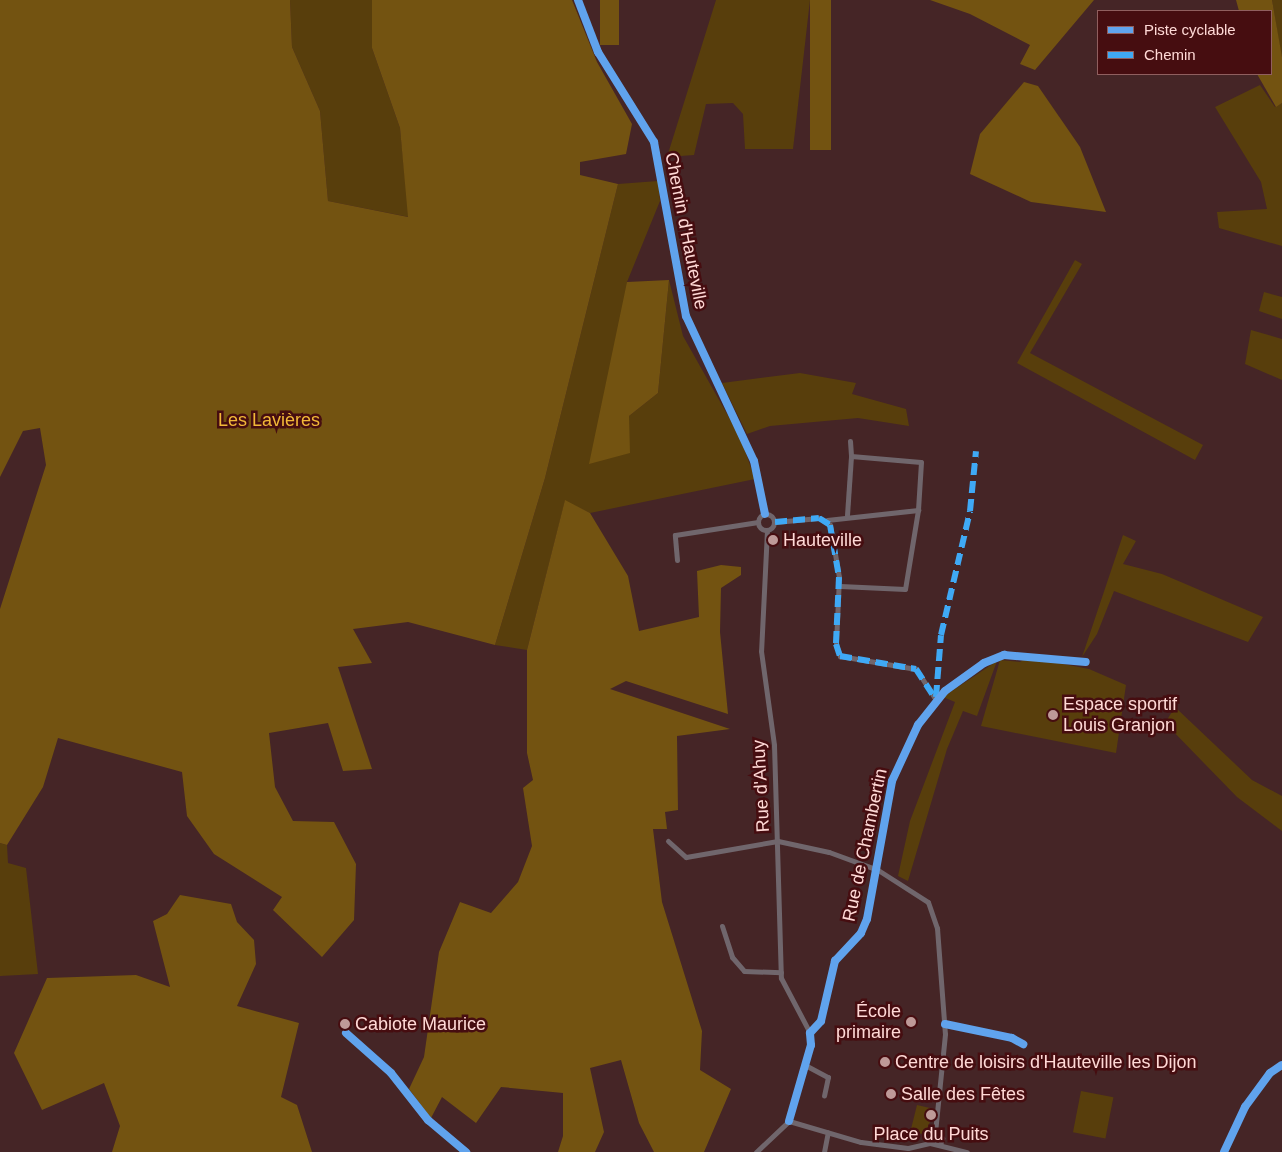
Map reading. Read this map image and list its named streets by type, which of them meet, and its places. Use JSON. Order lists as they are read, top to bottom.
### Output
{
  "streets": {
    "street": ["Chemin d'Hauteville", "Rue d'Ahuy", "Rue de Chambertin"]
  },
  "crossings": [
    ["Rue d'Ahuy", "Rue de Chambertin"]
  ],
  "parks": ["Les Lavières"],
  "places": [
    "Hauteville",
    "Espace sportif Louis Granjon",
    "École primaire",
    "Cabiote Maurice",
    "Centre de loisirs d'Hauteville les Dijon",
    "Salle des Fêtes",
    "Place du Puits"
  ],
  "legend": ["Piste cyclable", "Chemin"]
}
